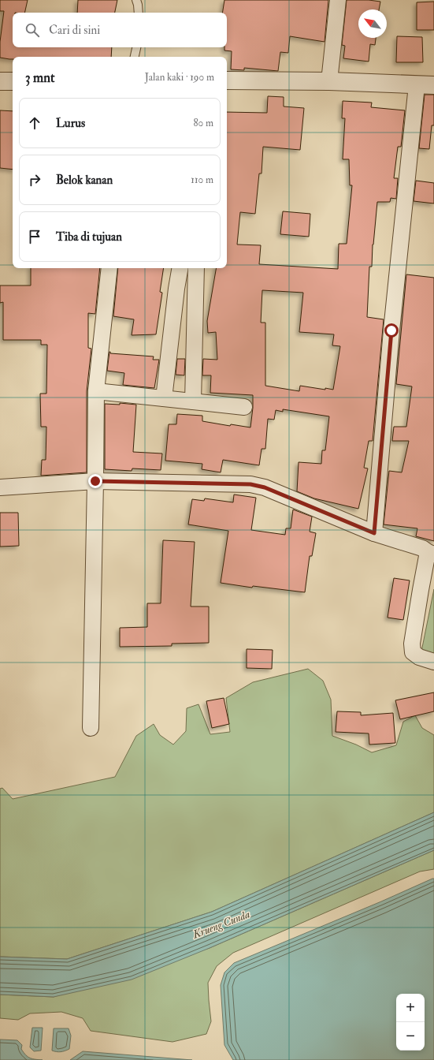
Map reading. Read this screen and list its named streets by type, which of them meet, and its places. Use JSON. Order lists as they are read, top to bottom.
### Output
{
  "water": ["Krueng Cunda"],
  "north": "top left",
  "page": {
    "search": "Cari di sini",
    "heading": ["3 mnt", "Jalan kaki · 190 m"],
    "list": [
      ["Lurus", "80 m"],
      ["Belok kanan", "110 m"],
      "Tiba di tujuan"
    ],
    "map_buttons": ["+", "−"]
  }
}
